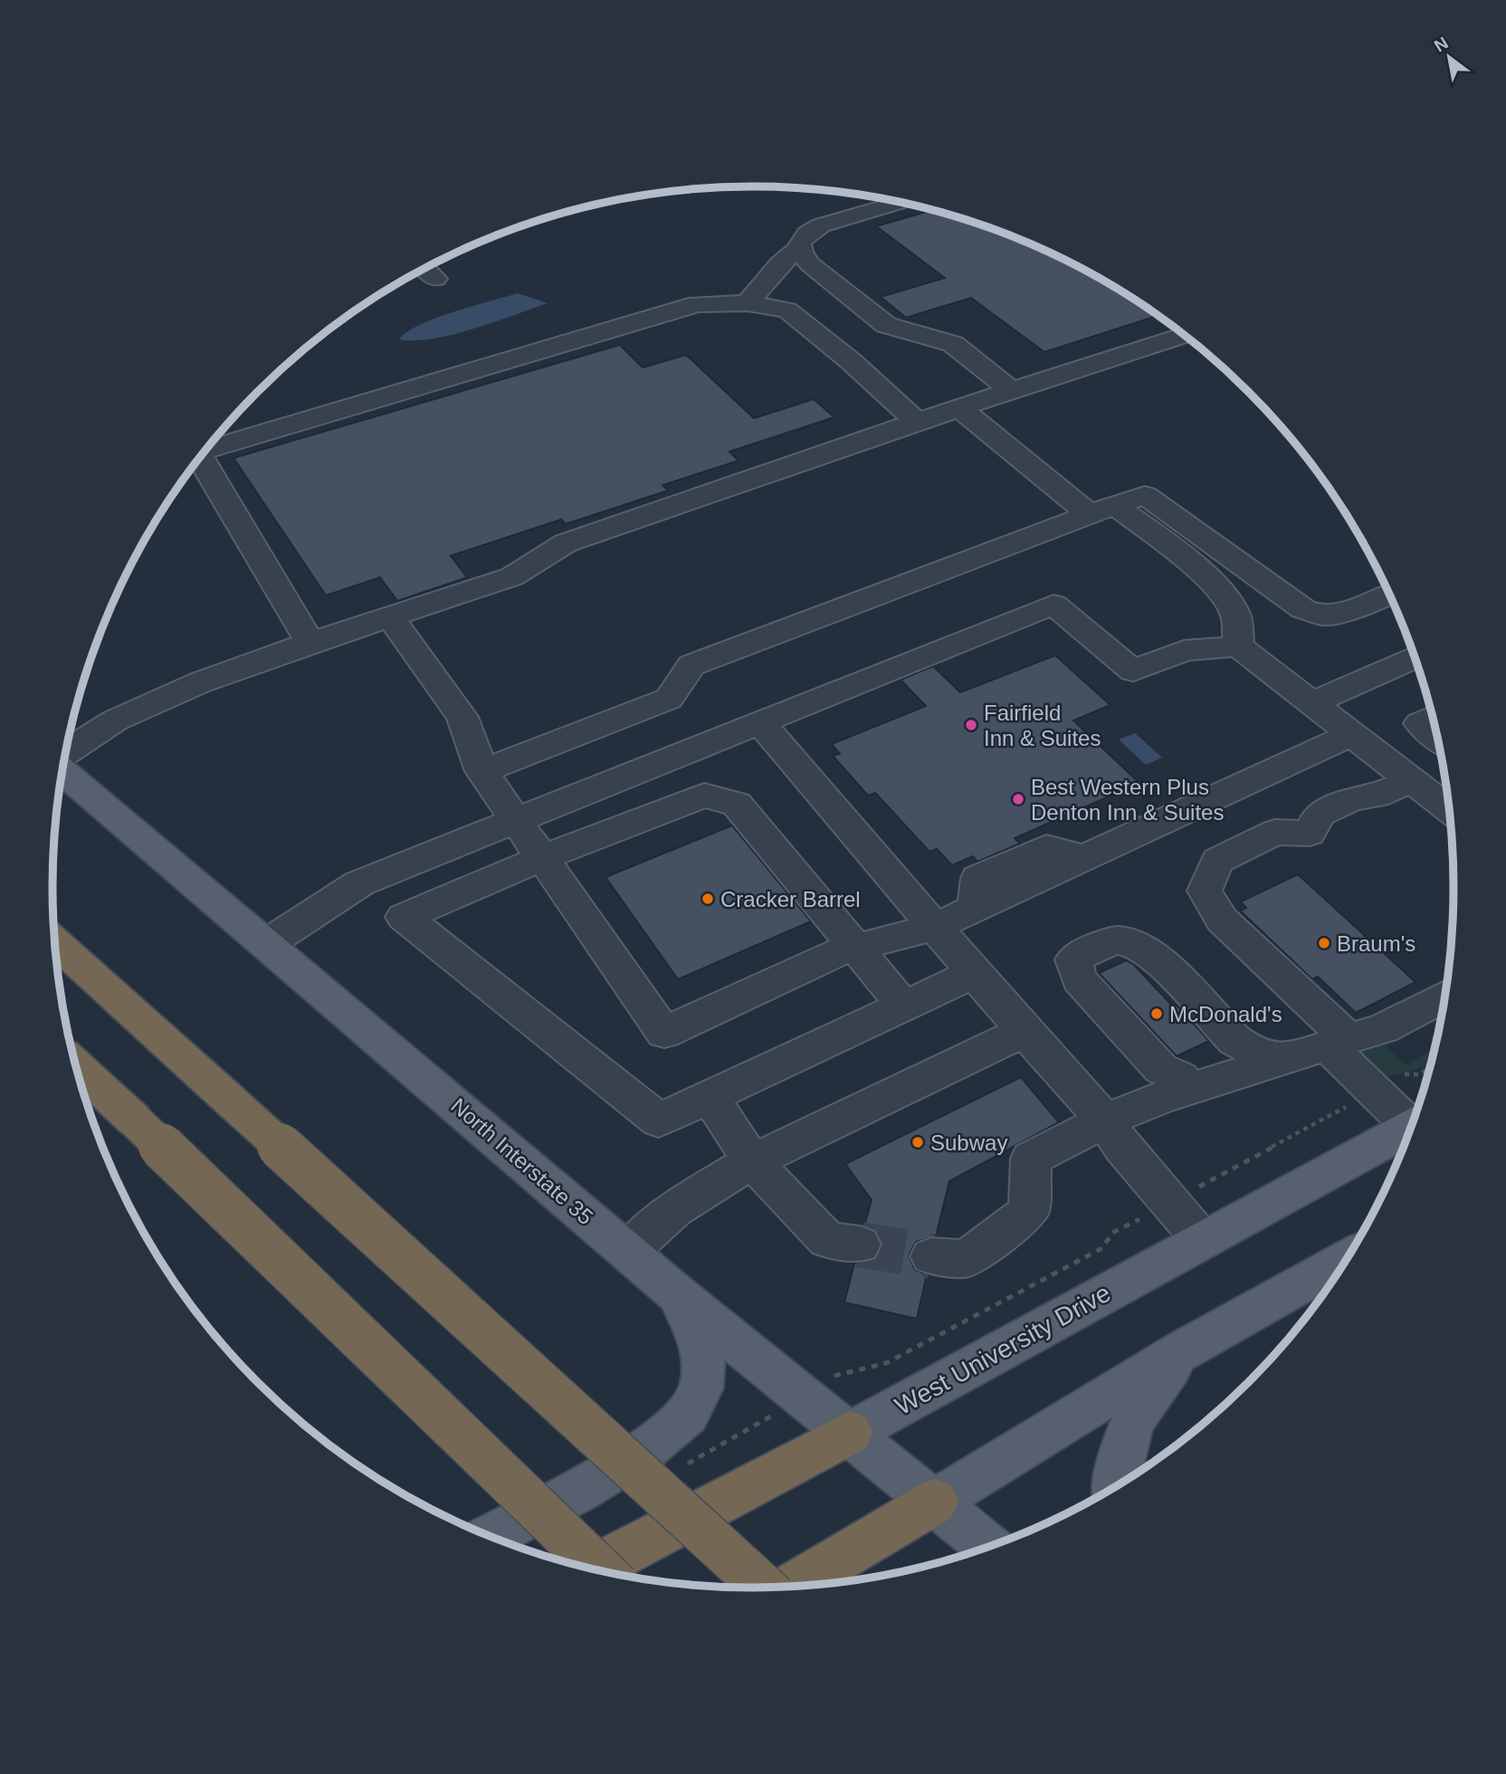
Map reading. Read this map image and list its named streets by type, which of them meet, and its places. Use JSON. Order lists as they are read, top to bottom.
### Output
{
  "streets": {
    "highway": ["West University Drive"],
    "main road": ["North Interstate 35"]
  },
  "crossings": [
    ["North Interstate 35", "West University Drive"]
  ],
  "places": [
    "Fairfield Inn & Suites",
    "Best Western Plus Denton Inn & Suites",
    "Cracker Barrel",
    "Braum's",
    "McDonald's",
    "Subway"
  ],
  "north": "top left"
}
